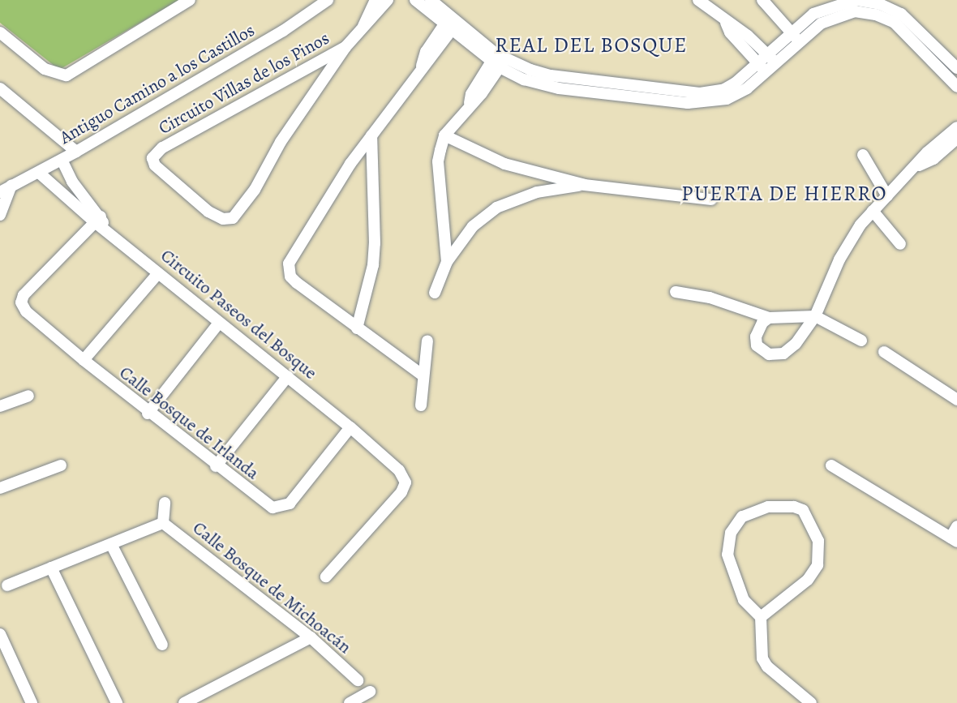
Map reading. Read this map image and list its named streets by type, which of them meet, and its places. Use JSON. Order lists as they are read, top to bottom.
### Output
{
  "streets": {
    "street": [
      "Circuito Villas de los Pinos",
      "Antiguo Camino a los Castillos",
      "Circuito Paseos del Bosque",
      "Calle Bosque de Irlanda",
      "Calle Bosque de Michoacán"
    ]
  },
  "crossings": [
    ["Antiguo Camino a los Castillos", "Circuito Paseos del Bosque"],
    ["Circuito Paseos del Bosque", "Calle Bosque de Irlanda"]
  ],
  "districts": ["REAL DEL BOSQUE", "PUERTA DE HIERRO"]
}
